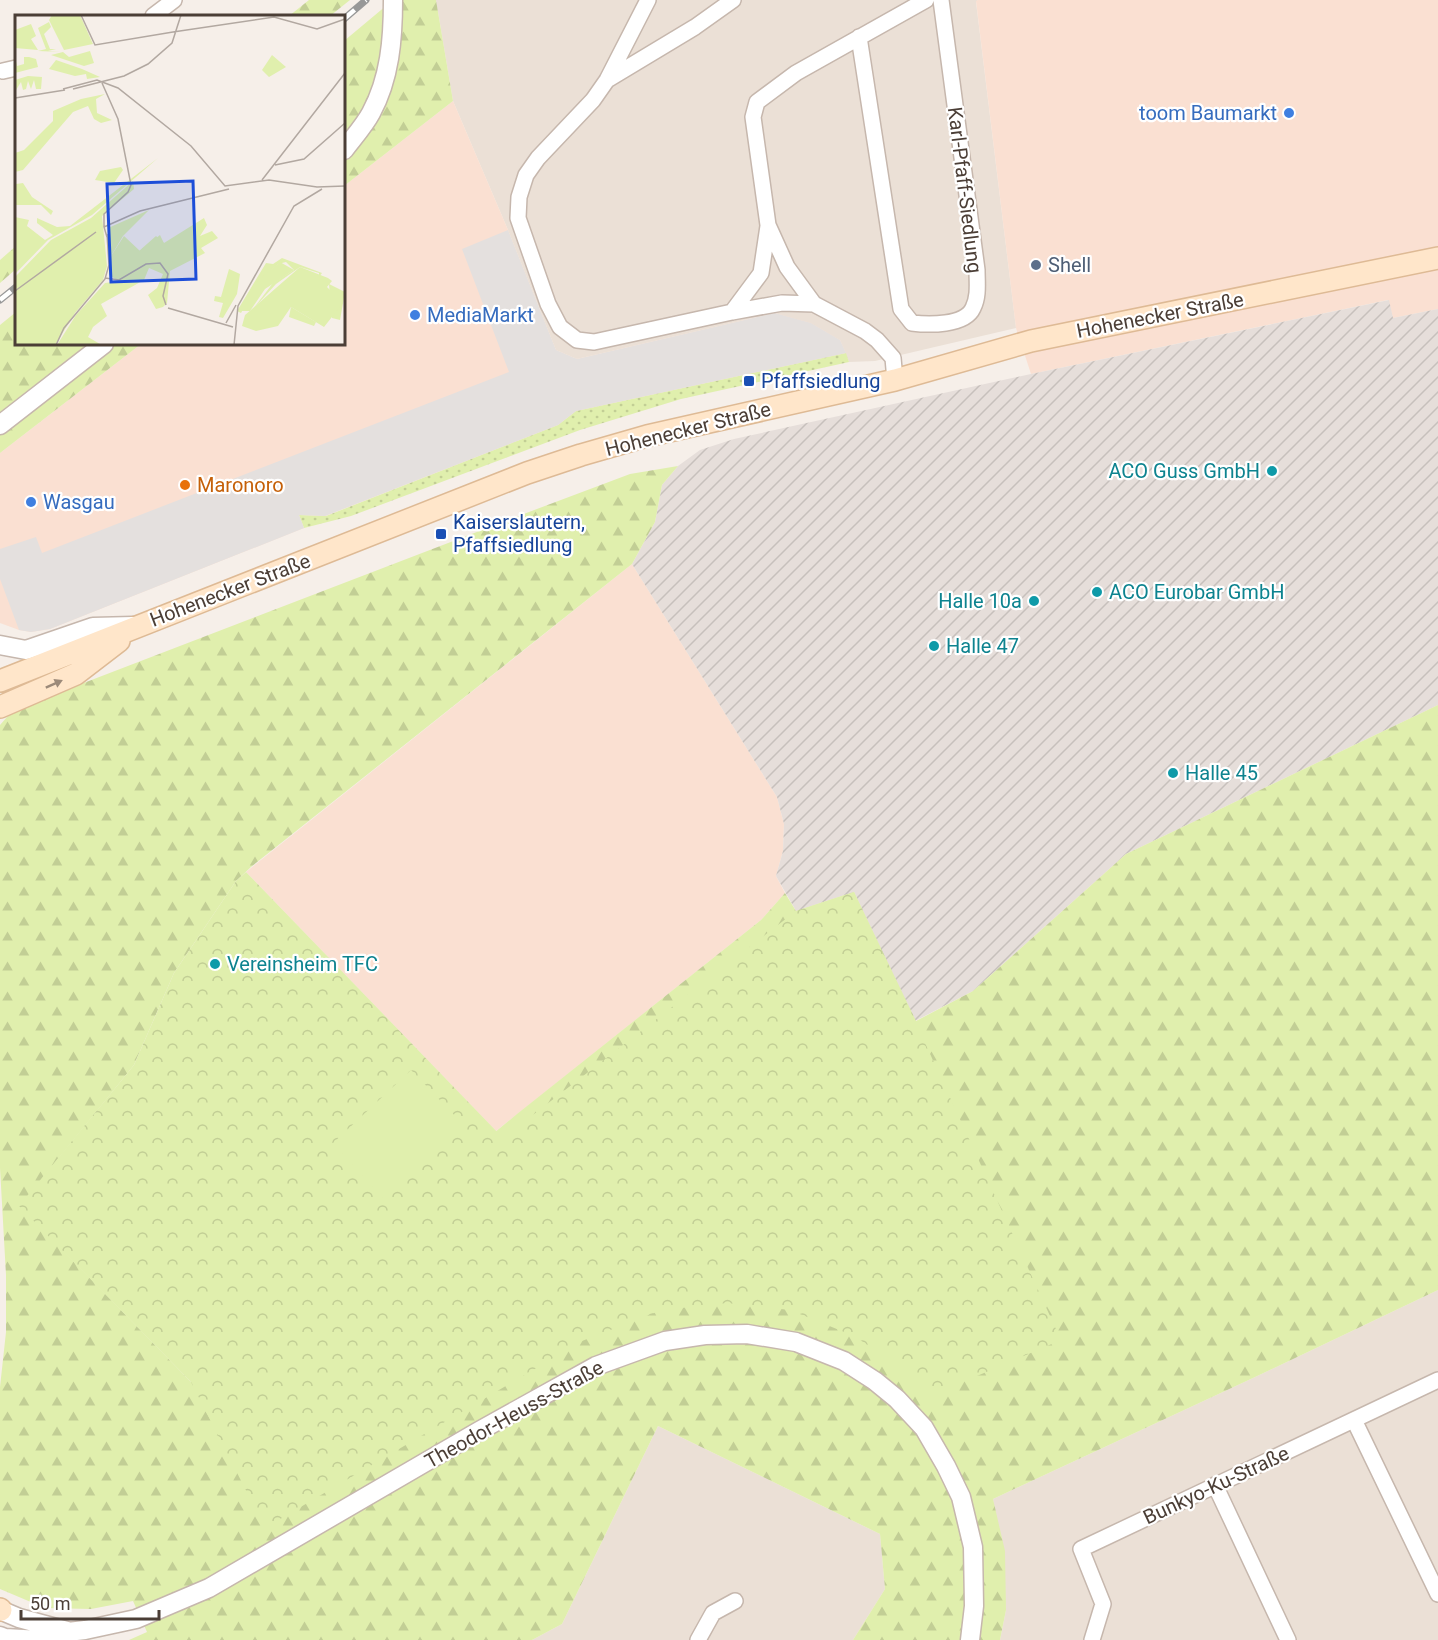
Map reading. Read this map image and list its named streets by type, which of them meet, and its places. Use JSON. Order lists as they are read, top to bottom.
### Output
{
  "streets": {
    "main road": ["Hohenecker Straße"],
    "street": ["Karl-Pfaff-Siedlung", "Theodor-Heuss-Straße", "Bunkyo-Ku-Straße"]
  },
  "places": {
    "other": [
      "toom Baumarkt",
      "Shell",
      "MediaMarkt",
      "ACO Guss GmbH",
      "Maronoro",
      "Wasgau",
      "ACO Eurobar GmbH",
      "Halle 10a",
      "Halle 47",
      "Halle 45",
      "Vereinsheim TFC"
    ],
    "transit": ["Pfaffsiedlung", "Kaiserslautern, Pfaffsiedlung"]
  },
  "scale_bar": "50 m"
}
